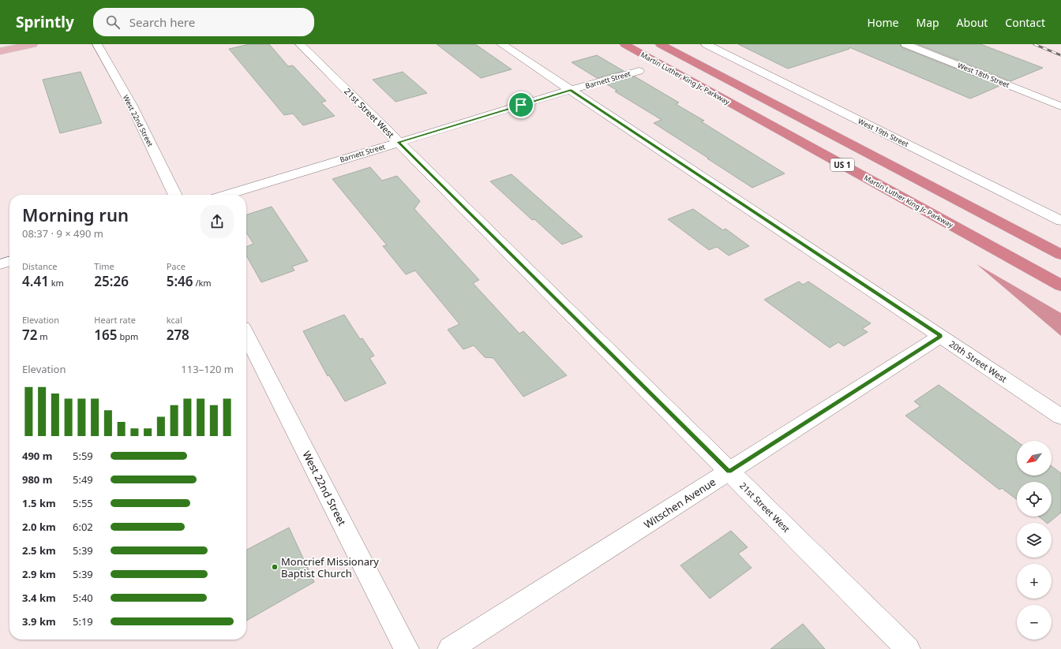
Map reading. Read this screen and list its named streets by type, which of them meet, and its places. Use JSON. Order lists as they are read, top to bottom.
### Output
{
  "streets": {
    "highway": ["Martin Luther King Jr. Parkway", "US 1"],
    "street": [
      "West 18th Street",
      "Barnett Street",
      "21st Street West",
      "West 22nd Street",
      "West 19th Street",
      "20th Street West",
      "Witschen Avenue"
    ]
  },
  "crossings": [
    ["Barnett Street", "21st Street West"],
    ["Barnett Street", "20th Street West"],
    ["21st Street West", "Witschen Avenue"],
    ["20th Street West", "Witschen Avenue"]
  ],
  "places": ["Moncrief Missionary Baptist Church"],
  "north": "bottom left",
  "page": {
    "header": "Sprintly",
    "search": "Search here",
    "nav": [
      "Home",
      "Map",
      "About",
      "Contact"
    ],
    "heading": ["Morning run", "08:37 · 9 × 490 m"],
    "stats": [
      ["Distance", "4.41 km"],
      ["Time", "25:26"],
      ["Pace", "5:46 /km"],
      ["Elevation", "72 m"],
      ["Heart rate", "165 bpm"],
      ["kcal", "278"]
    ],
    "chart": ["Elevation", "113–120 m"],
    "map_buttons": ["+", "−"],
    "list": [
      {
        "name": "490 m",
        "note": "5:59"
      },
      {
        "name": "980 m",
        "note": "5:49"
      },
      {
        "name": "1.5 km",
        "note": "5:55"
      },
      {
        "name": "2.0 km",
        "note": "6:02"
      },
      {
        "name": "2.5 km",
        "note": "5:39"
      },
      {
        "name": "2.9 km",
        "note": "5:39"
      },
      {
        "name": "3.4 km",
        "note": "5:40"
      },
      {
        "name": "3.9 km",
        "note": "5:19"
      }
    ]
  }
}
